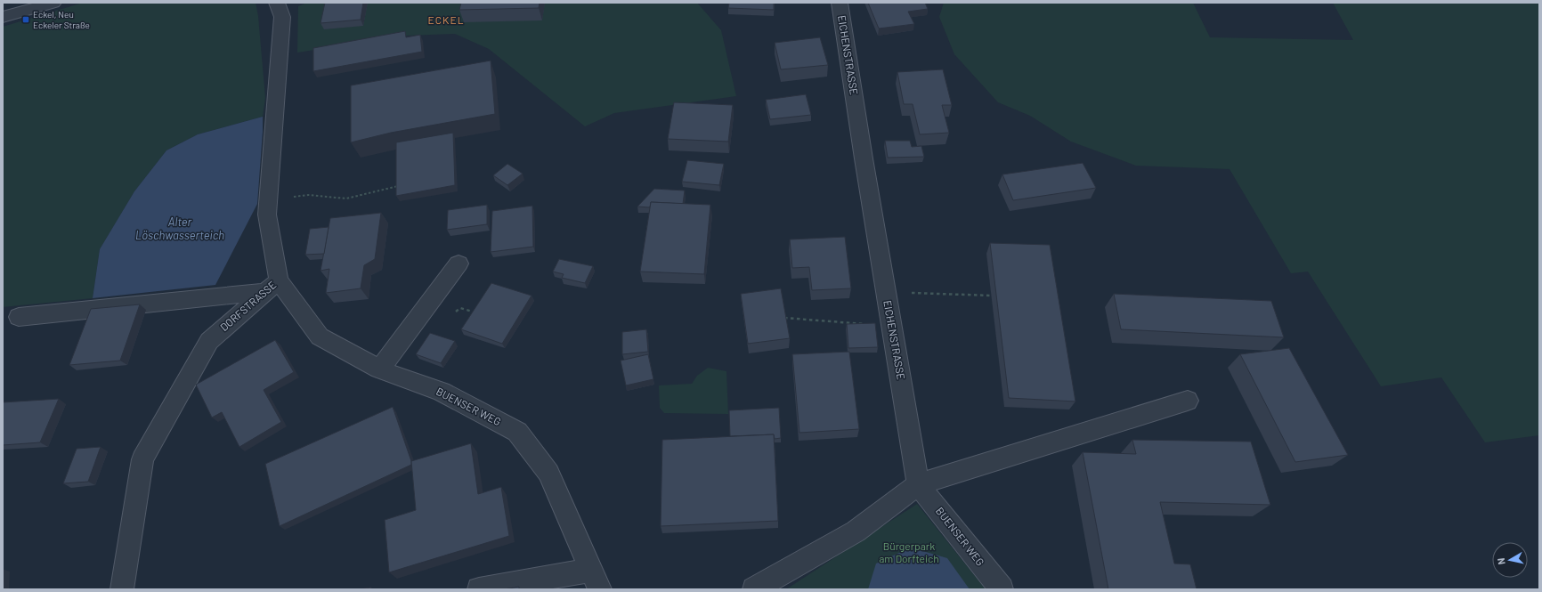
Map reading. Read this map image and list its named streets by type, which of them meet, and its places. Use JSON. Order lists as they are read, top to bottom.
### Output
{
  "streets": {
    "street": ["EICHENSTRASSE", "DORFSTRASSE", "BUENSER WEG"]
  },
  "crossings": [
    ["EICHENSTRASSE", "BUENSER WEG"],
    ["DORFSTRASSE", "BUENSER WEG"]
  ],
  "districts": ["ECKEL"],
  "water": ["Alter Löschwasserteich"],
  "parks": ["Bürgerpark am Dorfteich"],
  "places": {
    "transit": ["Eckel, Neu Eckeler Straße"]
  },
  "north": "left"
}
